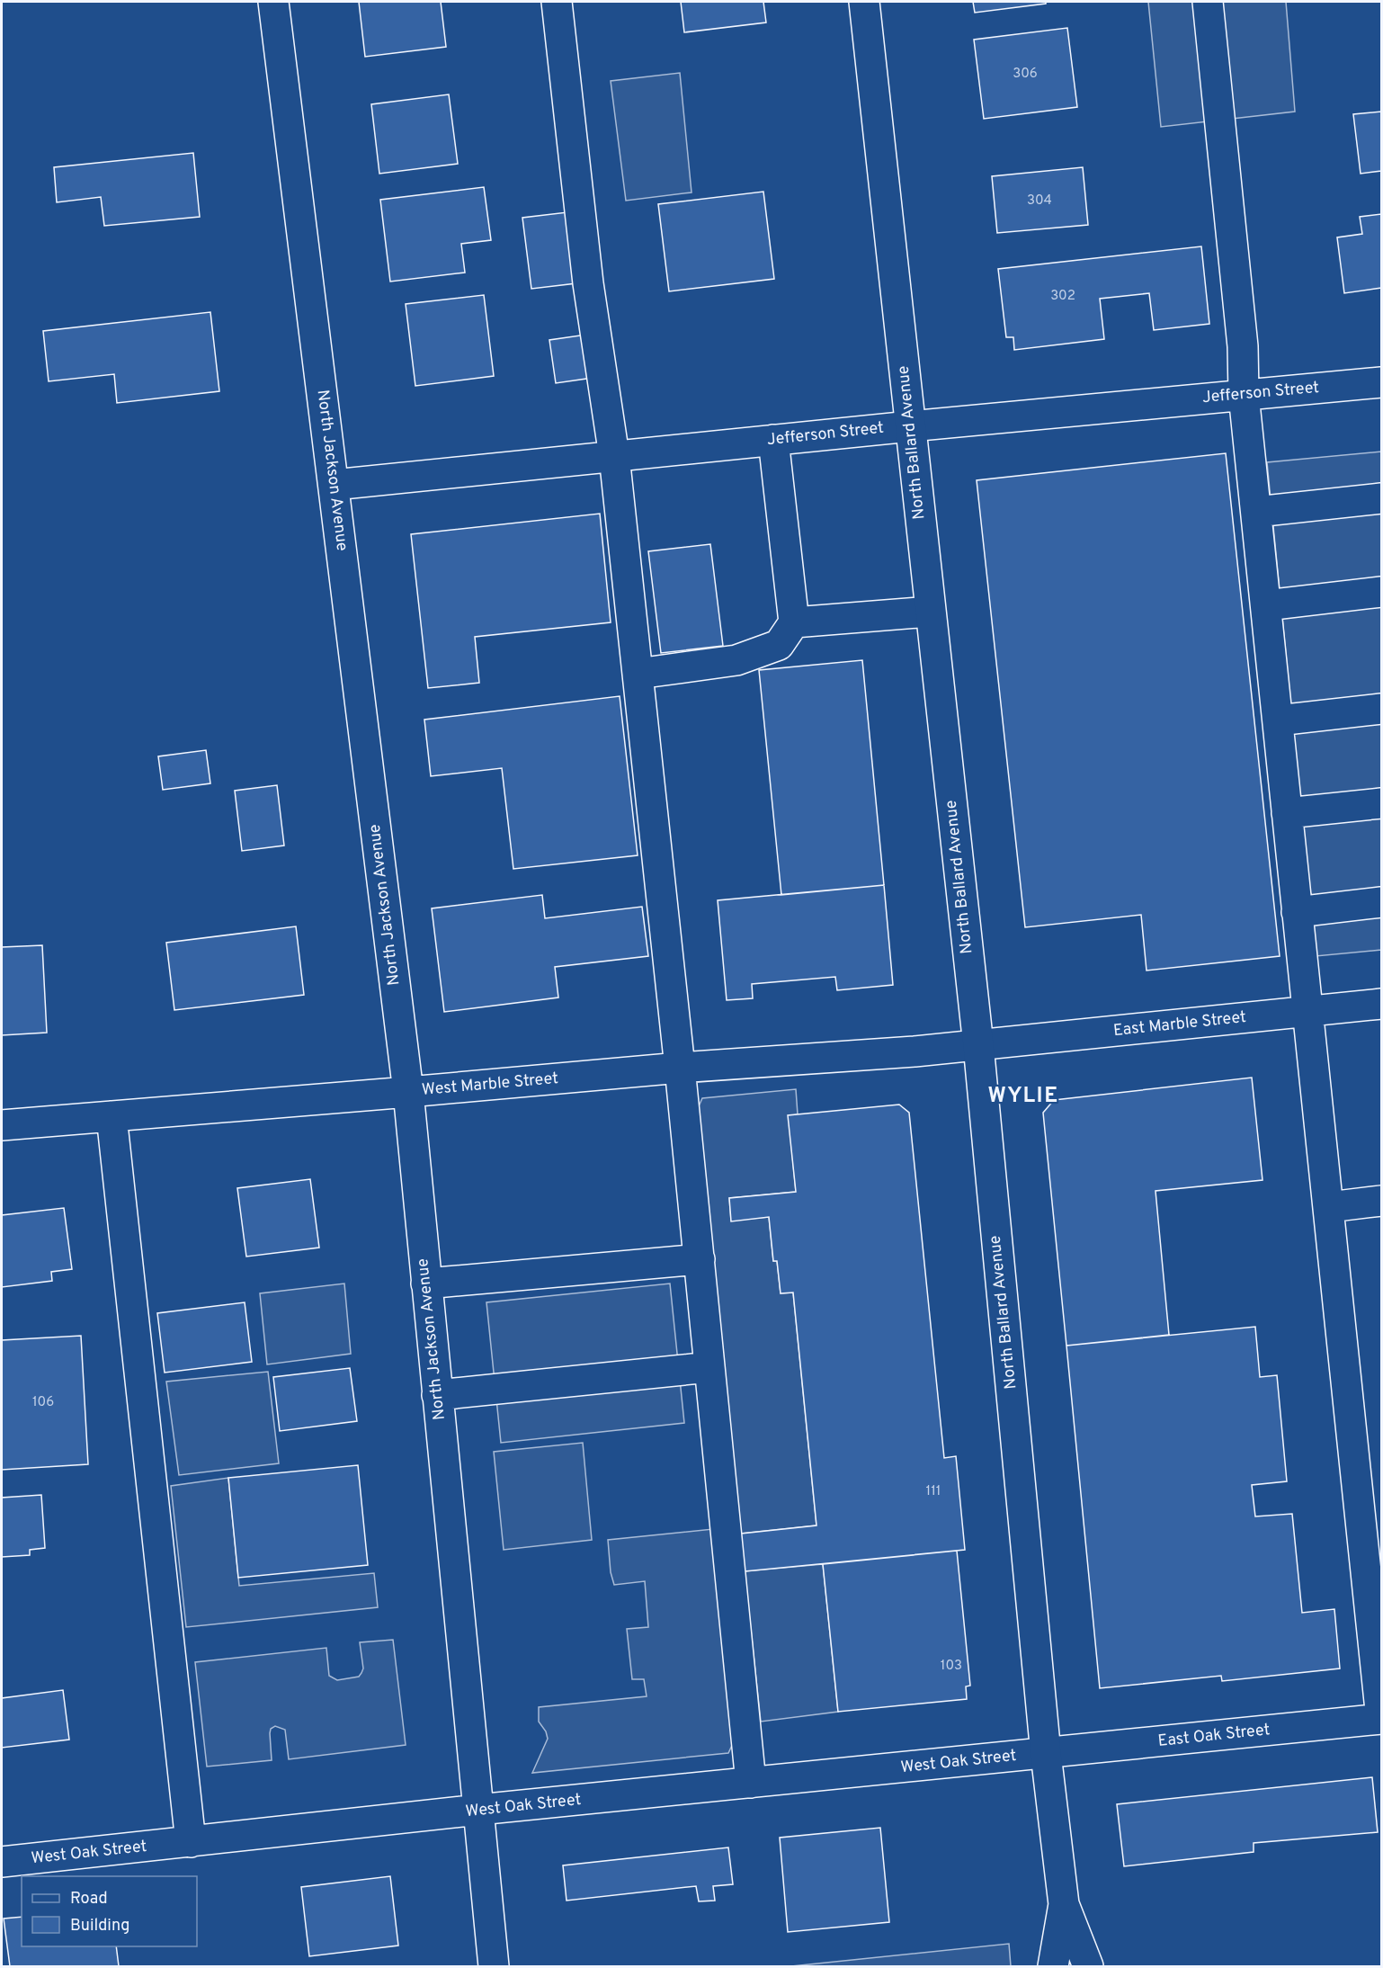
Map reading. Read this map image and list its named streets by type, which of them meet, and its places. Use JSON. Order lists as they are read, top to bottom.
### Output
{
  "streets": {
    "street": [
      "Jefferson Street",
      "North Ballard Avenue",
      "North Jackson Avenue",
      "East Marble Street",
      "West Marble Street",
      "East Oak Street",
      "West Oak Street"
    ]
  },
  "crossings": [
    ["Jefferson Street", "North Ballard Avenue"],
    ["Jefferson Street", "North Jackson Avenue"],
    ["North Ballard Avenue", "East Marble Street"],
    ["North Ballard Avenue", "West Marble Street"],
    ["North Ballard Avenue", "East Oak Street"],
    ["North Ballard Avenue", "West Oak Street"],
    ["North Jackson Avenue", "West Marble Street"],
    ["North Jackson Avenue", "West Oak Street"],
    ["East Marble Street", "West Marble Street"],
    ["East Oak Street", "West Oak Street"]
  ],
  "districts": ["WYLIE"],
  "house_numbers": [
    "306",
    "304",
    "302",
    "106",
    "111",
    "103"
  ],
  "legend": ["Road", "Building"]
}
